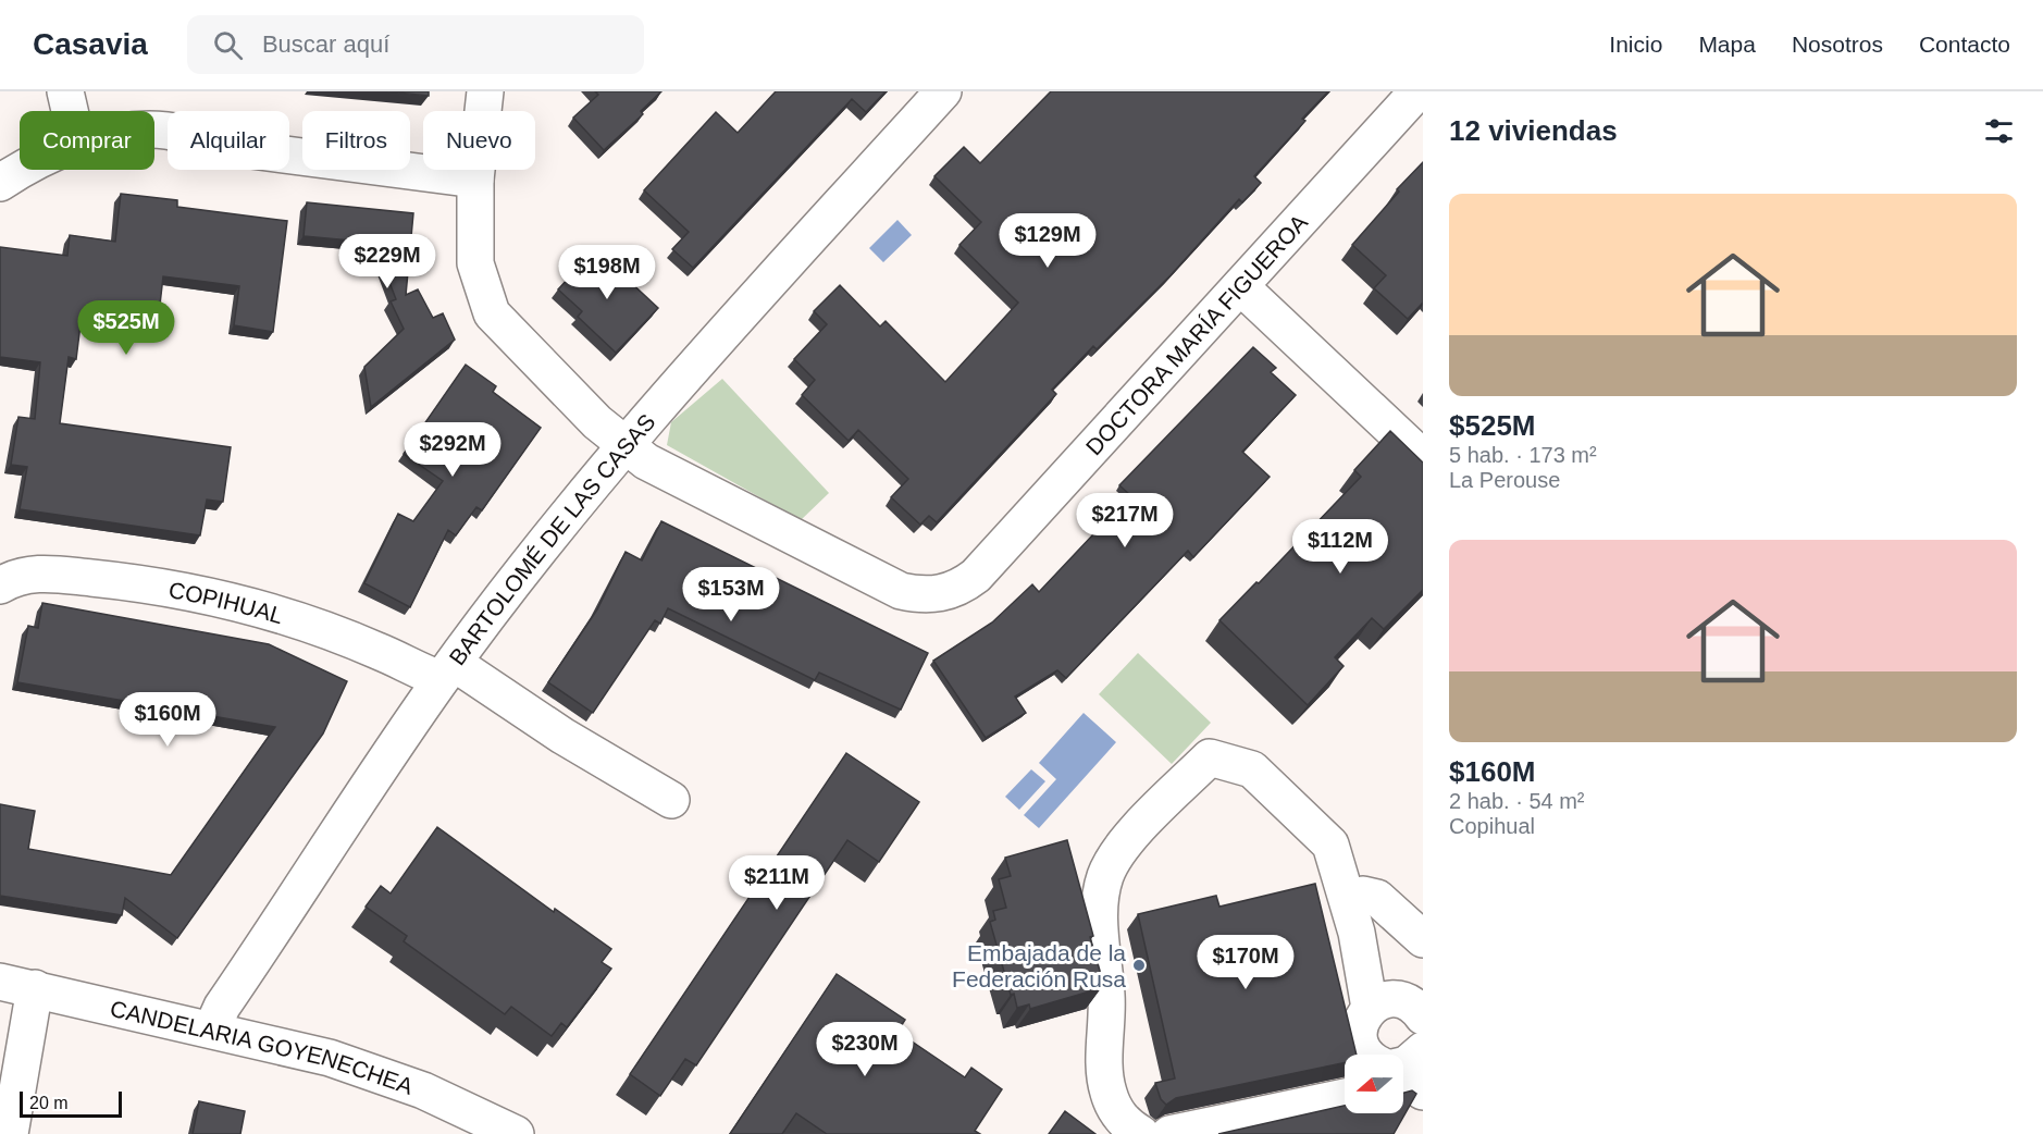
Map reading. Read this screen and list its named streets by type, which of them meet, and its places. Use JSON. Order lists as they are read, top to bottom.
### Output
{
  "streets": {
    "street": [
      "DOCTORA MARÍA FIGUEROA",
      "BARTOLOMÉ DE LAS CASAS",
      "COPIHUAL",
      "CANDELARIA GOYENECHEA"
    ]
  },
  "crossings": [
    ["DOCTORA MARÍA FIGUEROA", "BARTOLOMÉ DE LAS CASAS"],
    ["BARTOLOMÉ DE LAS CASAS", "COPIHUAL"],
    ["BARTOLOMÉ DE LAS CASAS", "CANDELARIA GOYENECHEA"]
  ],
  "places": ["Embajada de la Federación Rusa"],
  "scale_bar": "20 m",
  "north": "left",
  "page": {
    "header": "Casavia",
    "search": "Buscar aquí",
    "nav": [
      "Inicio",
      "Mapa",
      "Nosotros",
      "Contacto"
    ],
    "heading": "12 viviendas",
    "chip": [
      "Comprar",
      "Alquilar",
      "Filtros",
      "Nuevo"
    ],
    "list": [
      {
        "name": "$525M",
        "note": "5 hab. · 173 m² · La Perouse"
      },
      {
        "name": "$160M",
        "note": "2 hab. · 54 m² · Copihual"
      }
    ],
    "price": [
      "$129M",
      "$229M",
      "$198M",
      "$525M",
      "$292M",
      "$217M",
      "$112M",
      "$153M",
      "$160M",
      "$211M",
      "$170M",
      "$230M"
    ],
    "scale": "20 m"
  }
}
